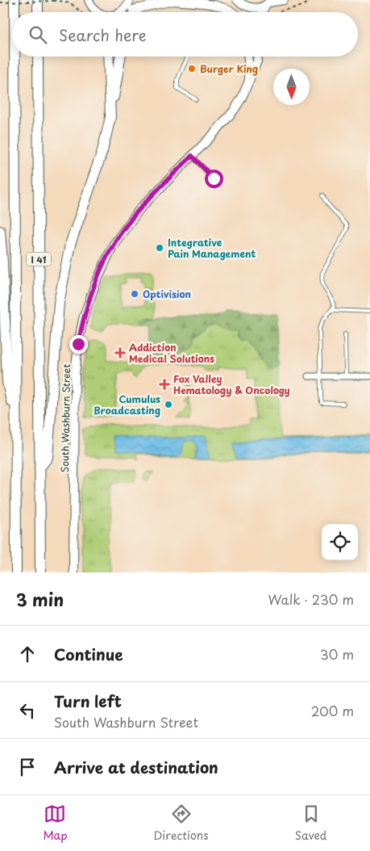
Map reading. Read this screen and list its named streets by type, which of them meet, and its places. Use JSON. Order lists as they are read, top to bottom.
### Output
{
  "streets": {
    "highway": ["I 41"],
    "street": ["South Washburn Street"]
  },
  "places": {
    "other": [
      "Burger King",
      "Integrative Pain Management",
      "Optivision",
      "Cumulus Broadcasting"
    ],
    "health": ["Addiction Medical Solutions", "Fox Valley Hematology & Oncology"]
  },
  "north": "bottom",
  "page": {
    "search": "Search here",
    "heading": ["3 min", "Walk · 230 m"],
    "list": [
      ["Continue", "30 m"],
      ["Turn left", "South Washburn Street", "200 m"],
      "Arrive at destination"
    ],
    "nav": ["Map", "Directions", "Saved"]
  }
}
